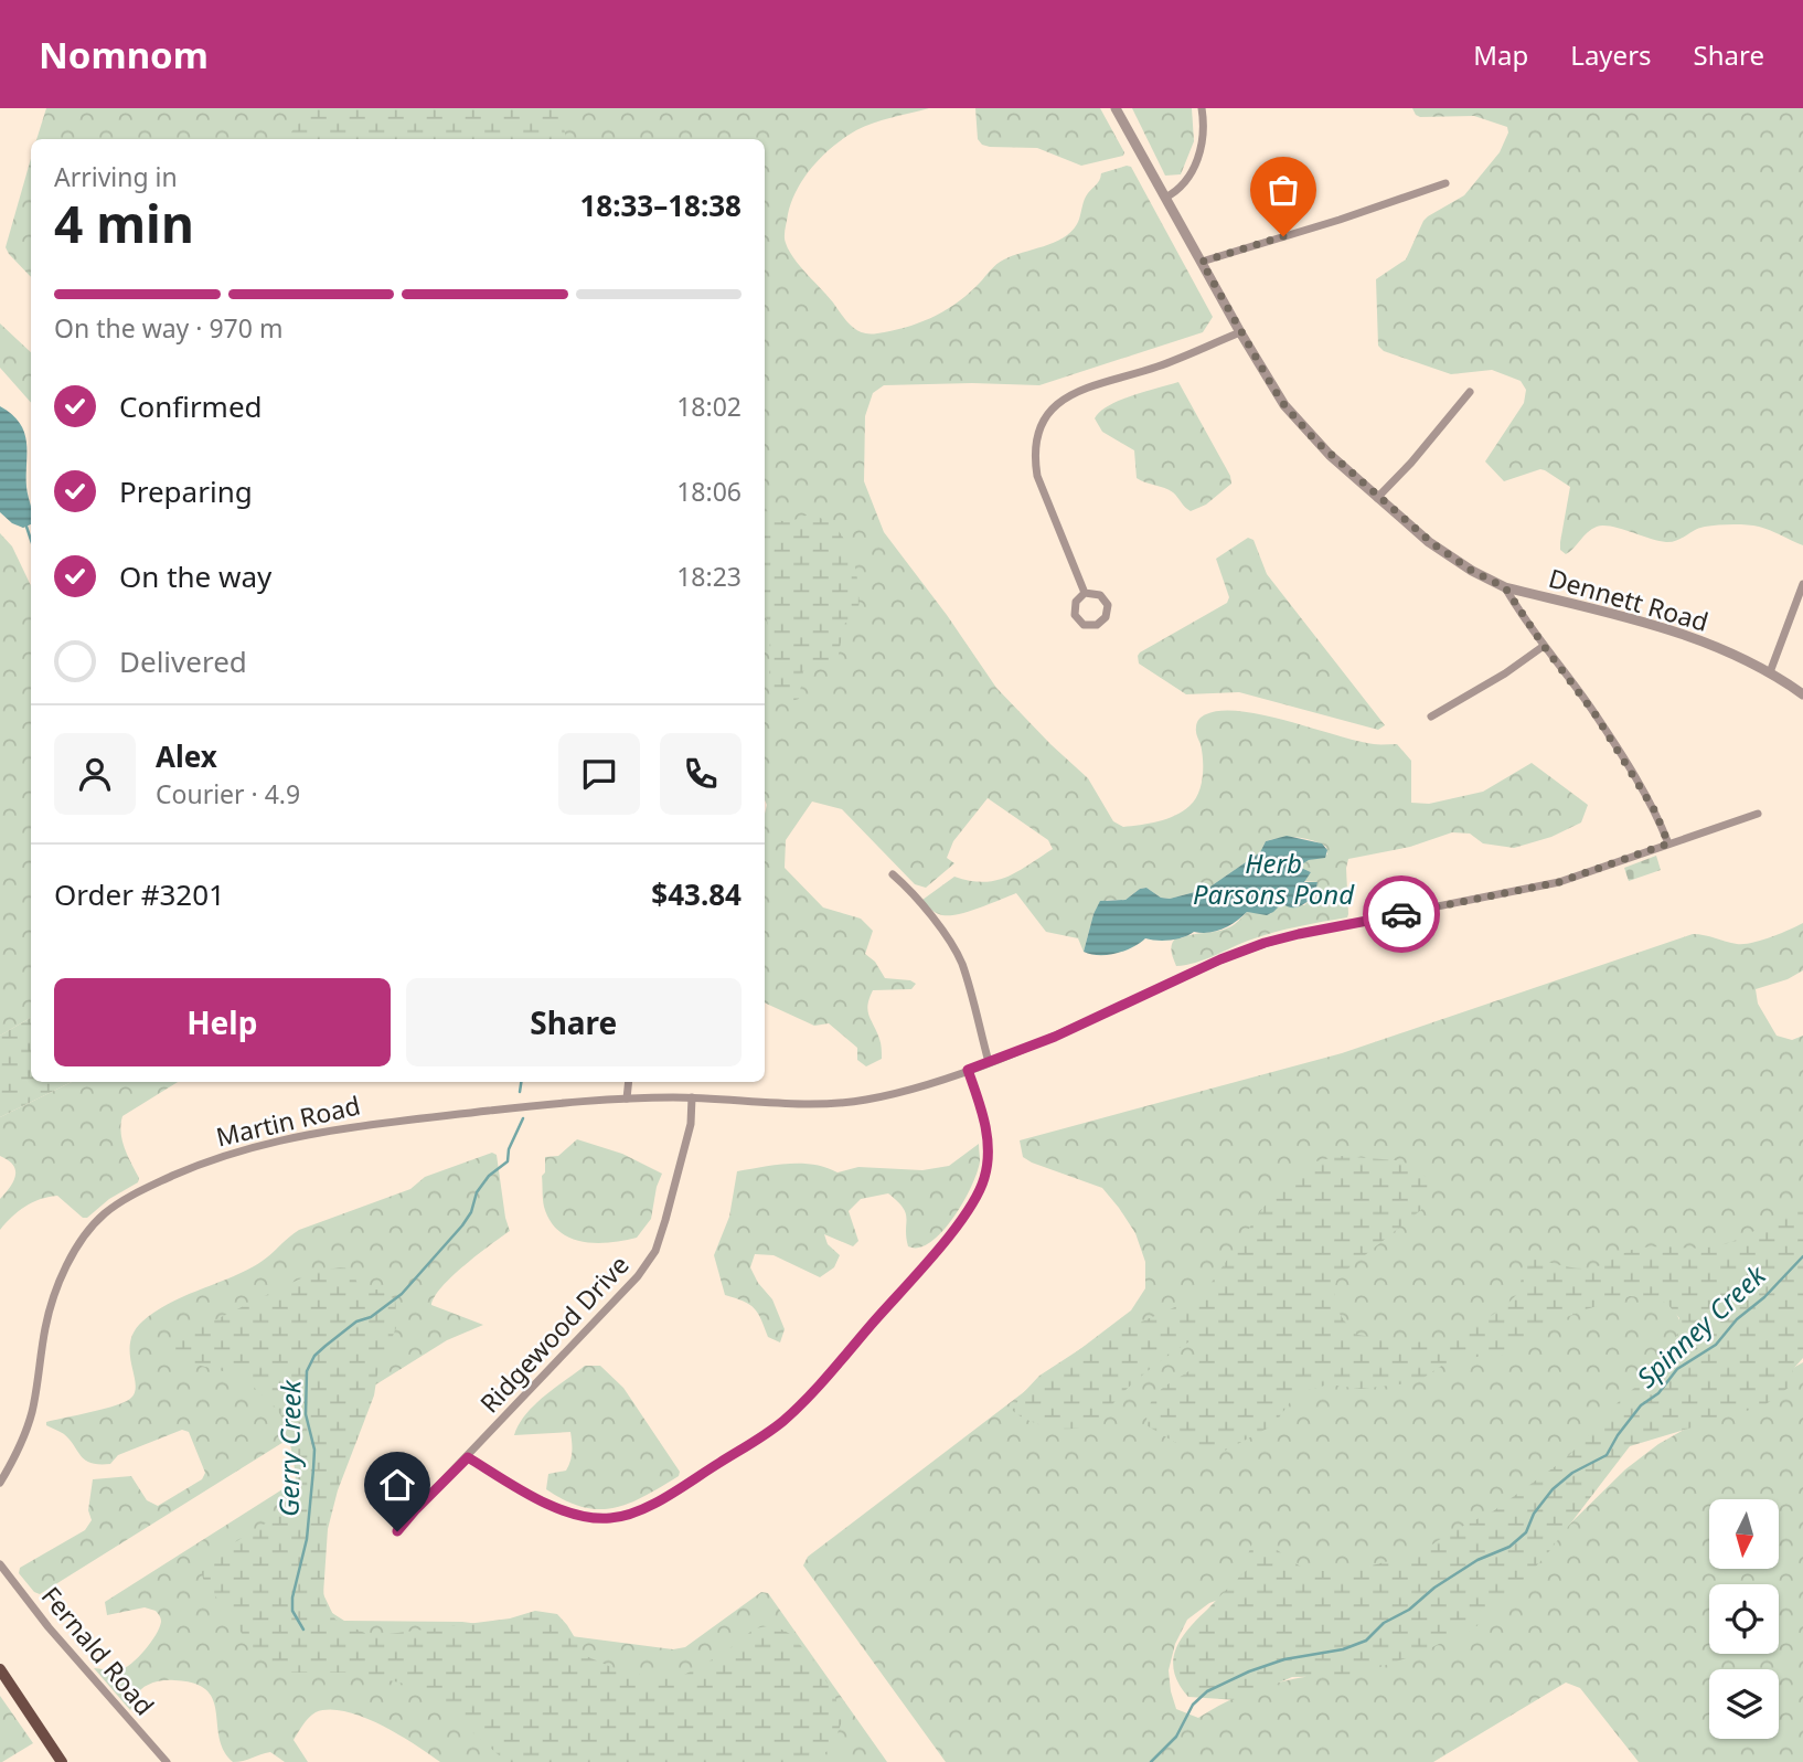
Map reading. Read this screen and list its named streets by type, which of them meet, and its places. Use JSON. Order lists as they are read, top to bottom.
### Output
{
  "streets": {
    "street": [
      "Dennett Road",
      "Martin Road",
      "Ridgewood Drive",
      "Fernald Road"
    ]
  },
  "crossings": [
    ["Martin Road", "Ridgewood Drive"]
  ],
  "water": ["Herb Parsons Pond", "Spinney Creek", "Gerry Creek"],
  "north": "bottom",
  "page": {
    "header": "Nomnom",
    "nav": ["Map", "Layers", "Share"],
    "heading": ["4 min", "Arriving in", "18:33–18:38"],
    "panel": [
      "Alex",
      "Courier · 4.9",
      "Order #3201",
      "$43.84"
    ],
    "bar": "On the way · 970 m",
    "list": [
      ["Confirmed", "18:02"],
      ["Preparing", "18:06"],
      ["On the way", "18:23"],
      "Delivered"
    ],
    "buttons": ["Help", "Share"]
  }
}
